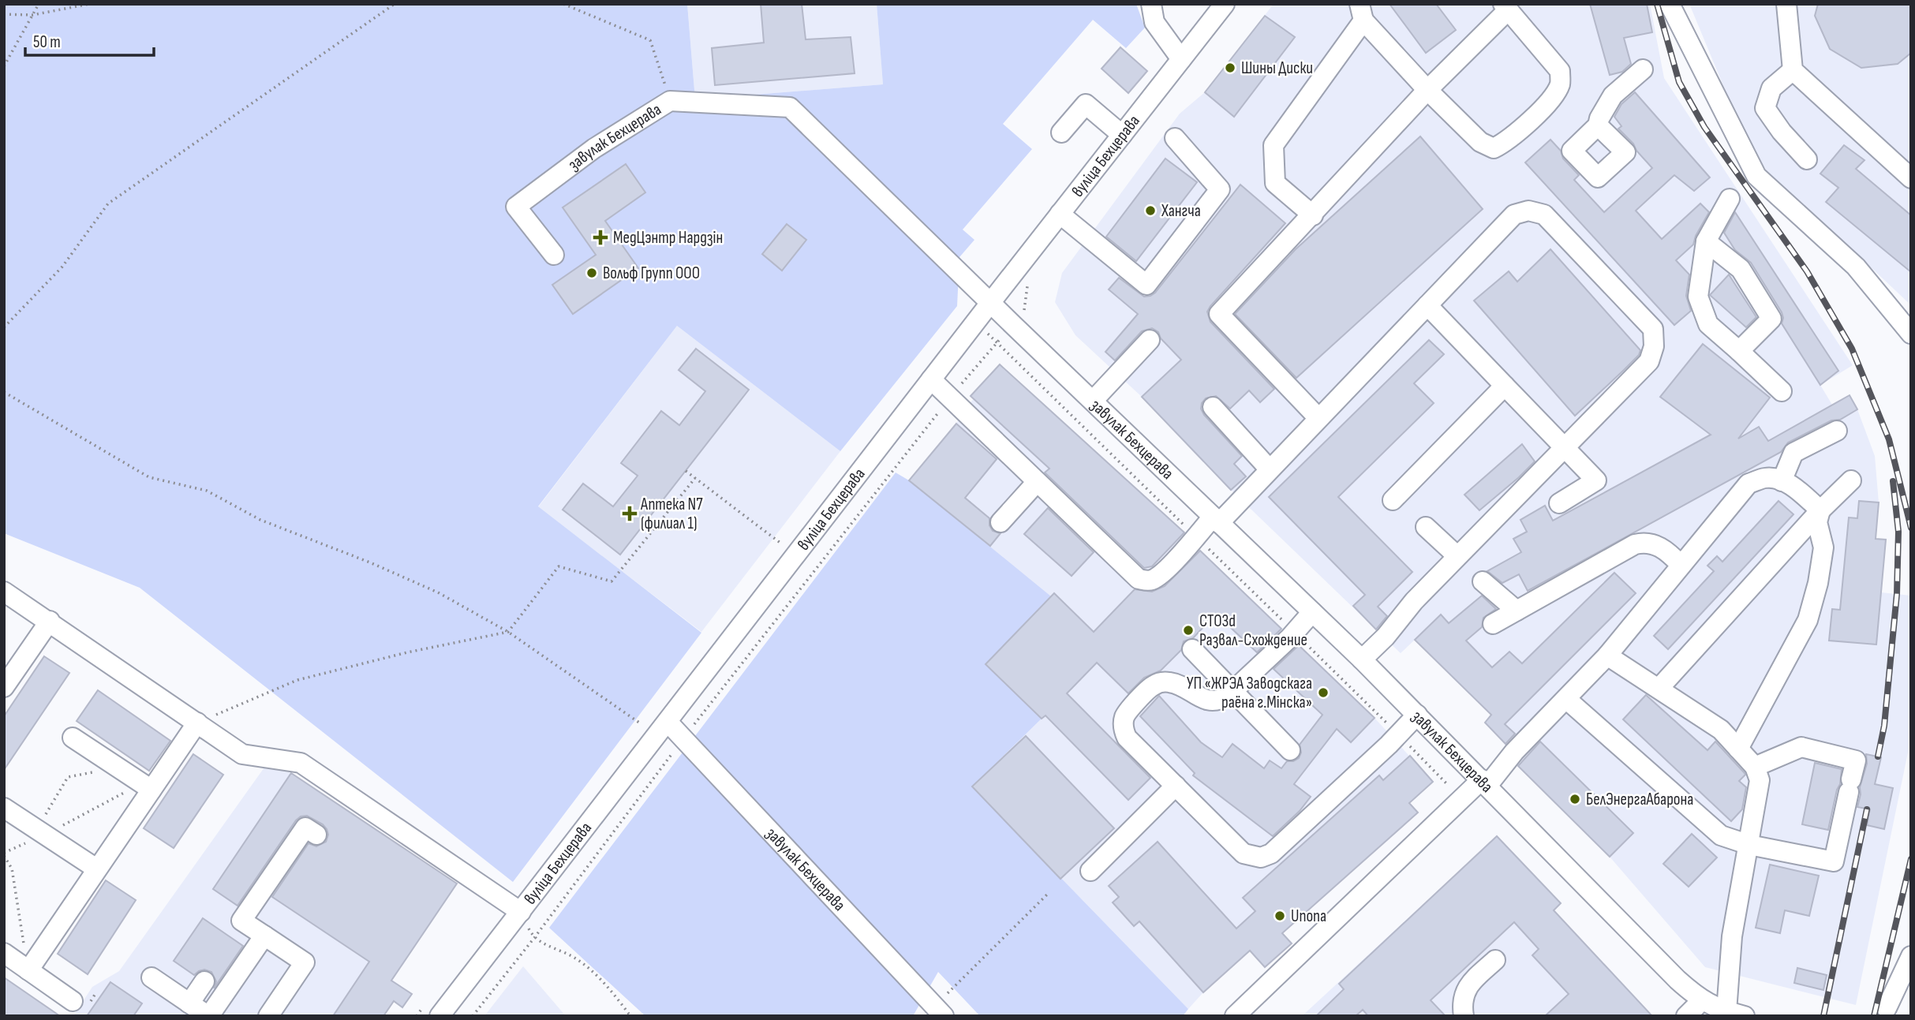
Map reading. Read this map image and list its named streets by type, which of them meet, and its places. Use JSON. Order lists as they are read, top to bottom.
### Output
{
  "streets": {
    "street": ["завулак Бехцерава", "вуліца Бехцерава"]
  },
  "crossings": [
    ["завулак Бехцерава", "вуліца Бехцерава"]
  ],
  "places": {
    "other": [
      "Шины Диски",
      "Хангча",
      "Вольф Групп ООО",
      "СТО3d Развал-Схождение",
      "УП «ЖРЭА Заводскага раёна г.Мінска»",
      "БелЭнергаАбарона",
      "Unona"
    ],
    "health": ["МедЦэнтр Нардзін", "Аптека N7 (филиал 1)"]
  },
  "scale_bar": "50 m"
}
